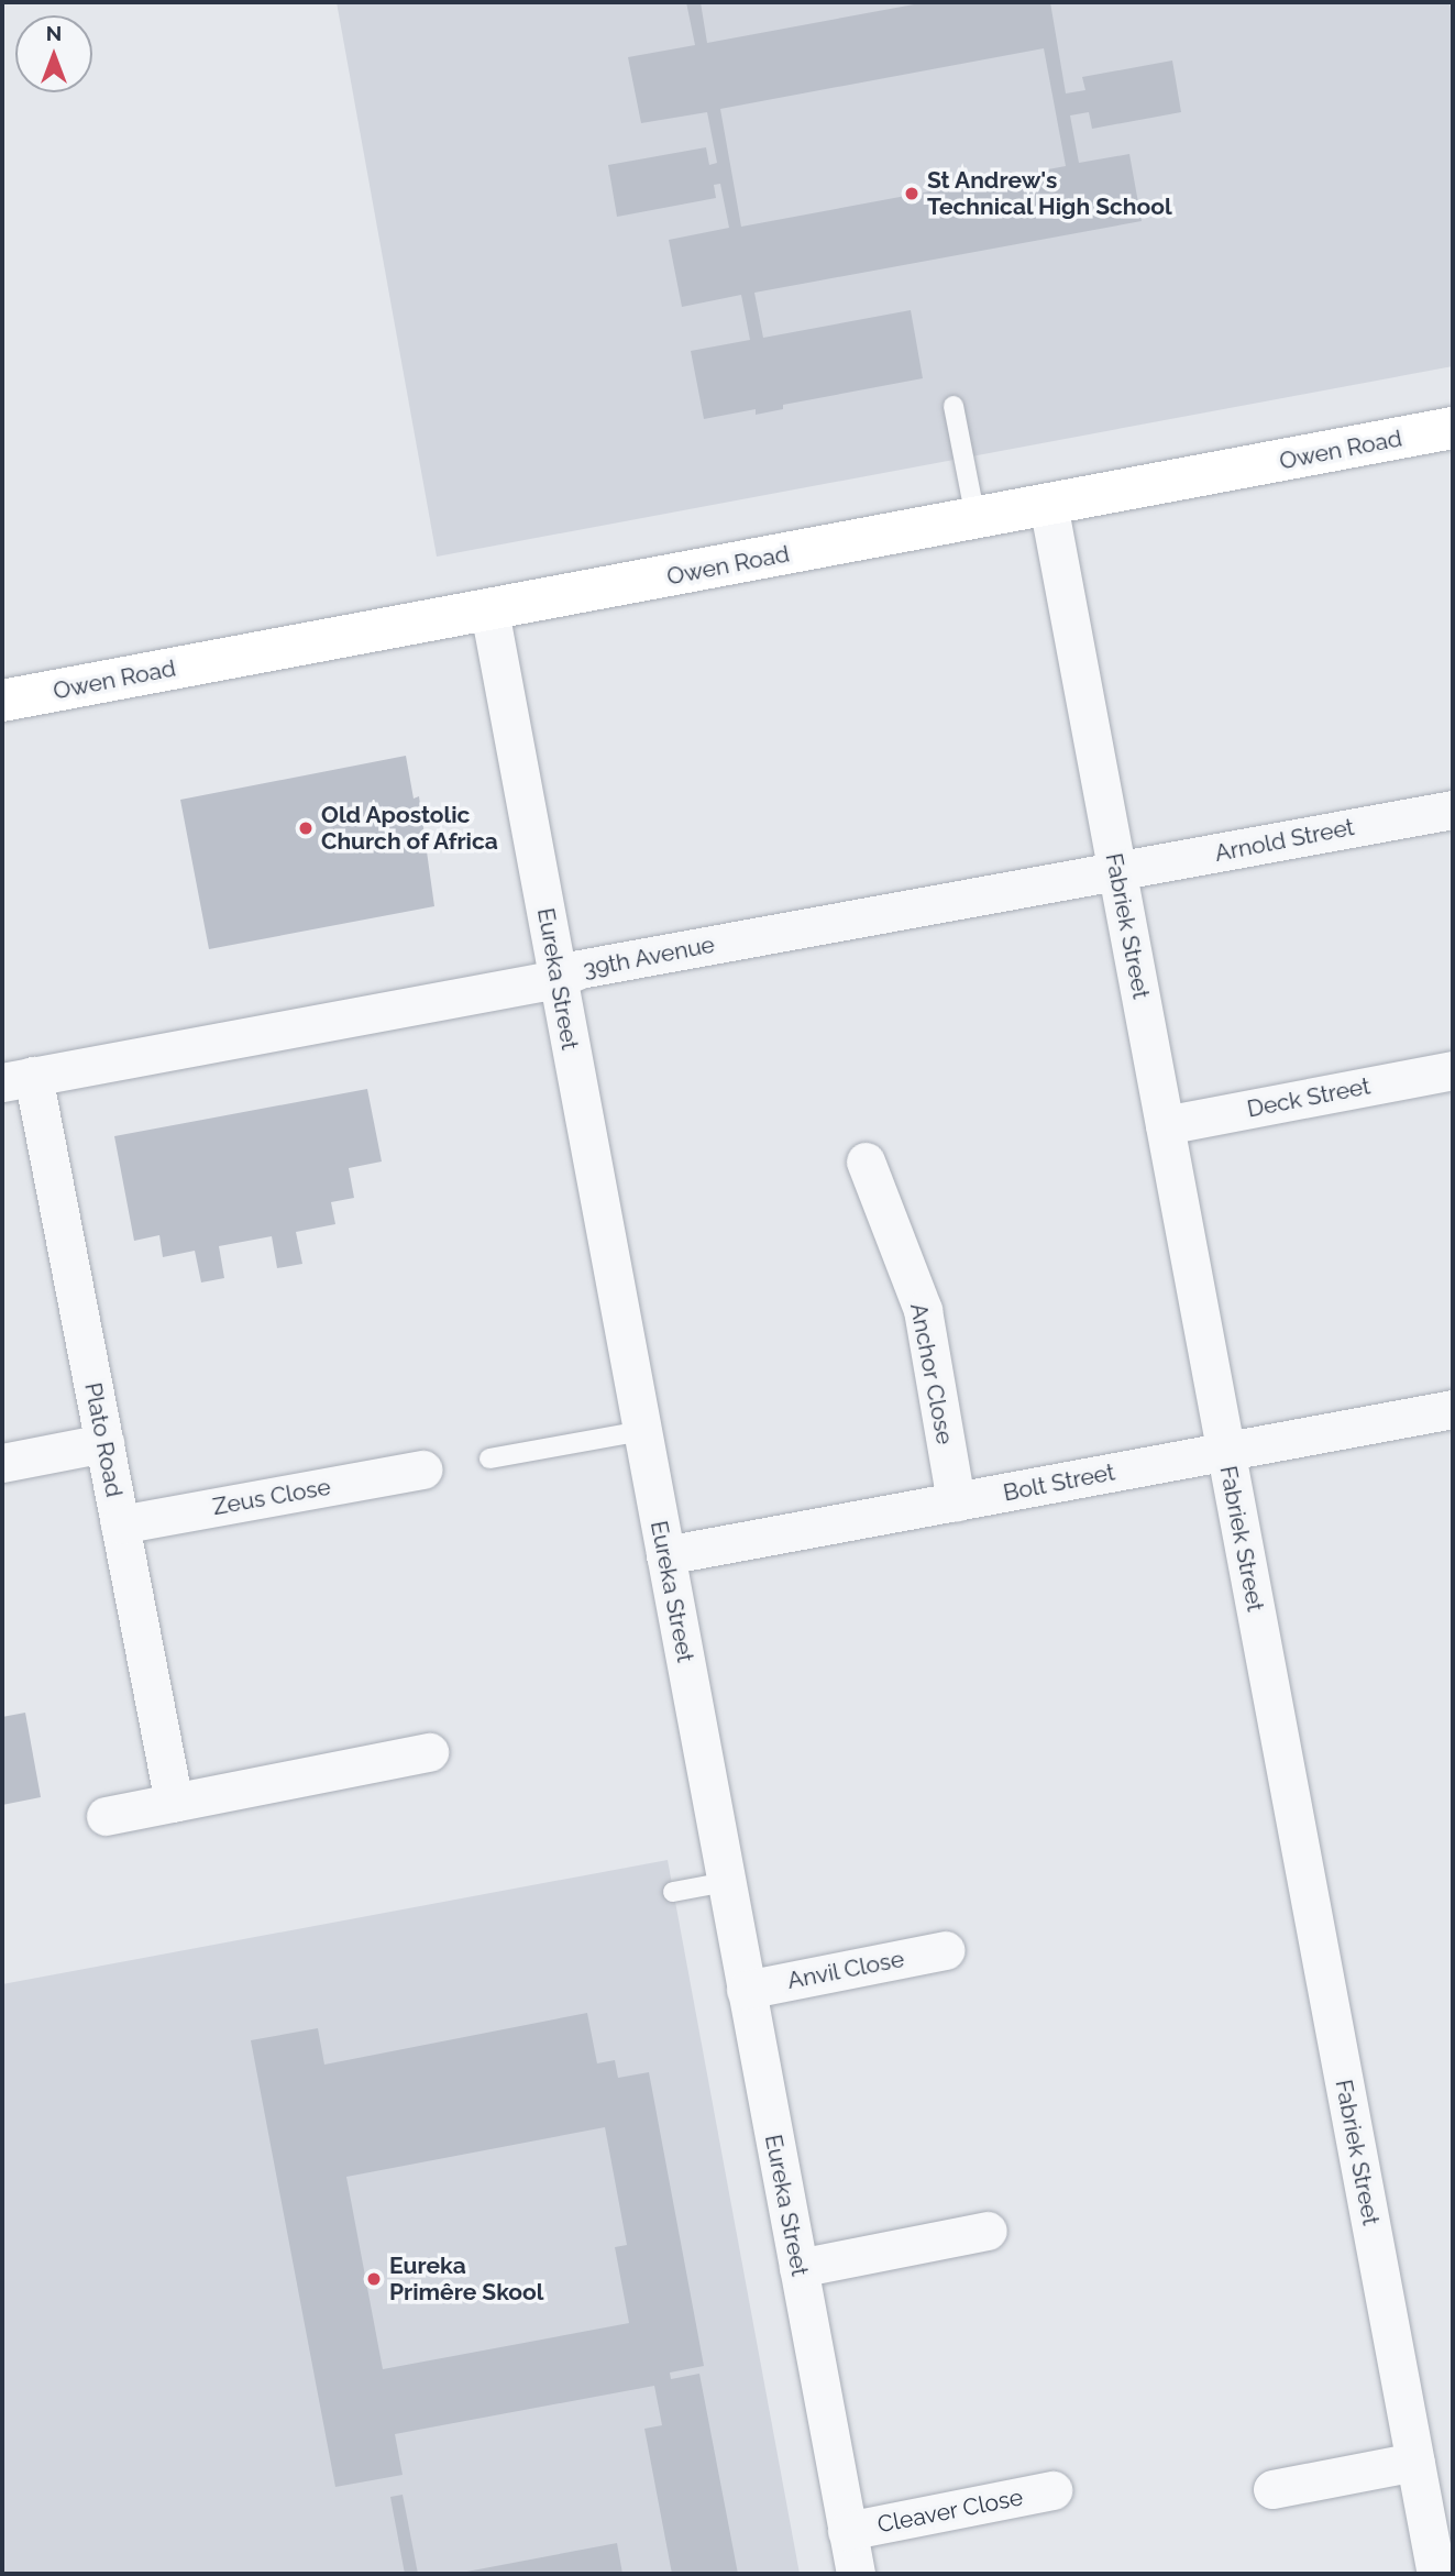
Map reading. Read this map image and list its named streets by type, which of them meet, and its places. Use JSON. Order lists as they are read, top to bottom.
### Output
{
  "streets": {
    "street": [
      "Owen Road",
      "Arnold Street",
      "Fabriek Street",
      "39th Avenue",
      "Eureka Street",
      "Deck Street",
      "Anchor Close",
      "Plato Road",
      "Bolt Street",
      "Zeus Close",
      "Anvil Close",
      "Cleaver Close"
    ]
  },
  "crossings": [
    ["Owen Road", "Fabriek Street"],
    ["Owen Road", "Eureka Street"],
    ["Arnold Street", "Fabriek Street"],
    ["Arnold Street", "39th Avenue"],
    ["Fabriek Street", "39th Avenue"],
    ["Fabriek Street", "Deck Street"],
    ["Fabriek Street", "Bolt Street"],
    ["39th Avenue", "Eureka Street"],
    ["39th Avenue", "Plato Road"],
    ["Eureka Street", "Bolt Street"],
    ["Eureka Street", "Anvil Close"],
    ["Eureka Street", "Cleaver Close"],
    ["Anchor Close", "Bolt Street"],
    ["Plato Road", "Zeus Close"]
  ],
  "places": ["St Andrew's Technical High School", "Old Apostolic Church of Africa", "Eureka Primêre Skool"],
  "north": "top"
}
